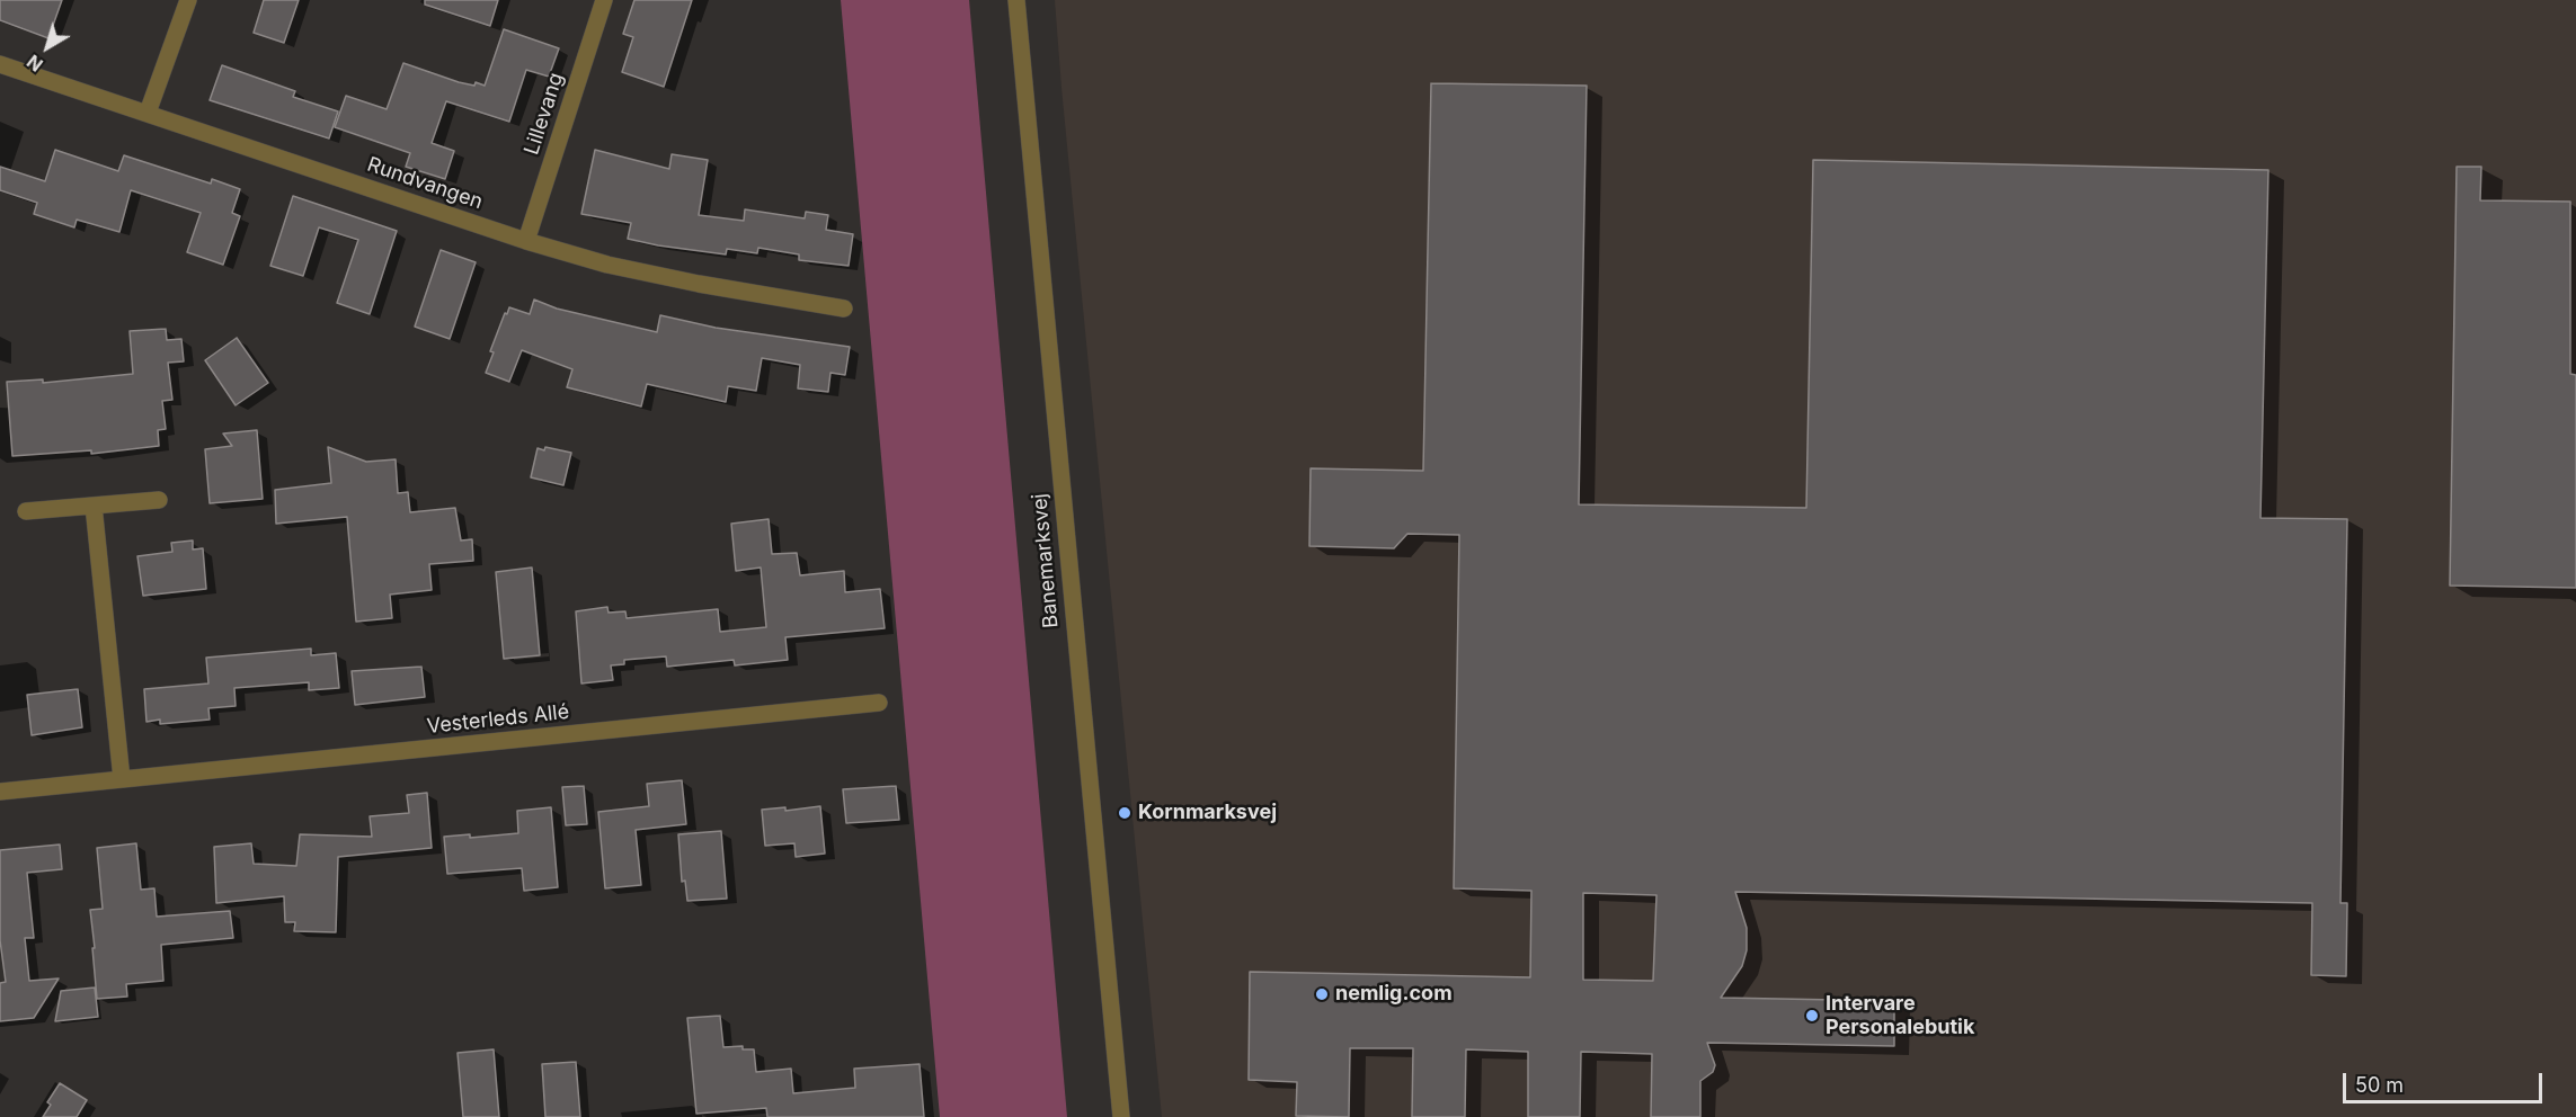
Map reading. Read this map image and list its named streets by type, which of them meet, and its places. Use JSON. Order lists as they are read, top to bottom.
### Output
{
  "streets": {
    "street": [
      "Lillevang",
      "Rundvangen",
      "Banemarksvej",
      "Vesterleds Allé"
    ]
  },
  "crossings": [
    ["Lillevang", "Rundvangen"]
  ],
  "places": ["Kornmarksvej", "nemlig.com", "Intervare Personalebutik"],
  "scale_bar": "50 m",
  "north": "bottom left"
}
